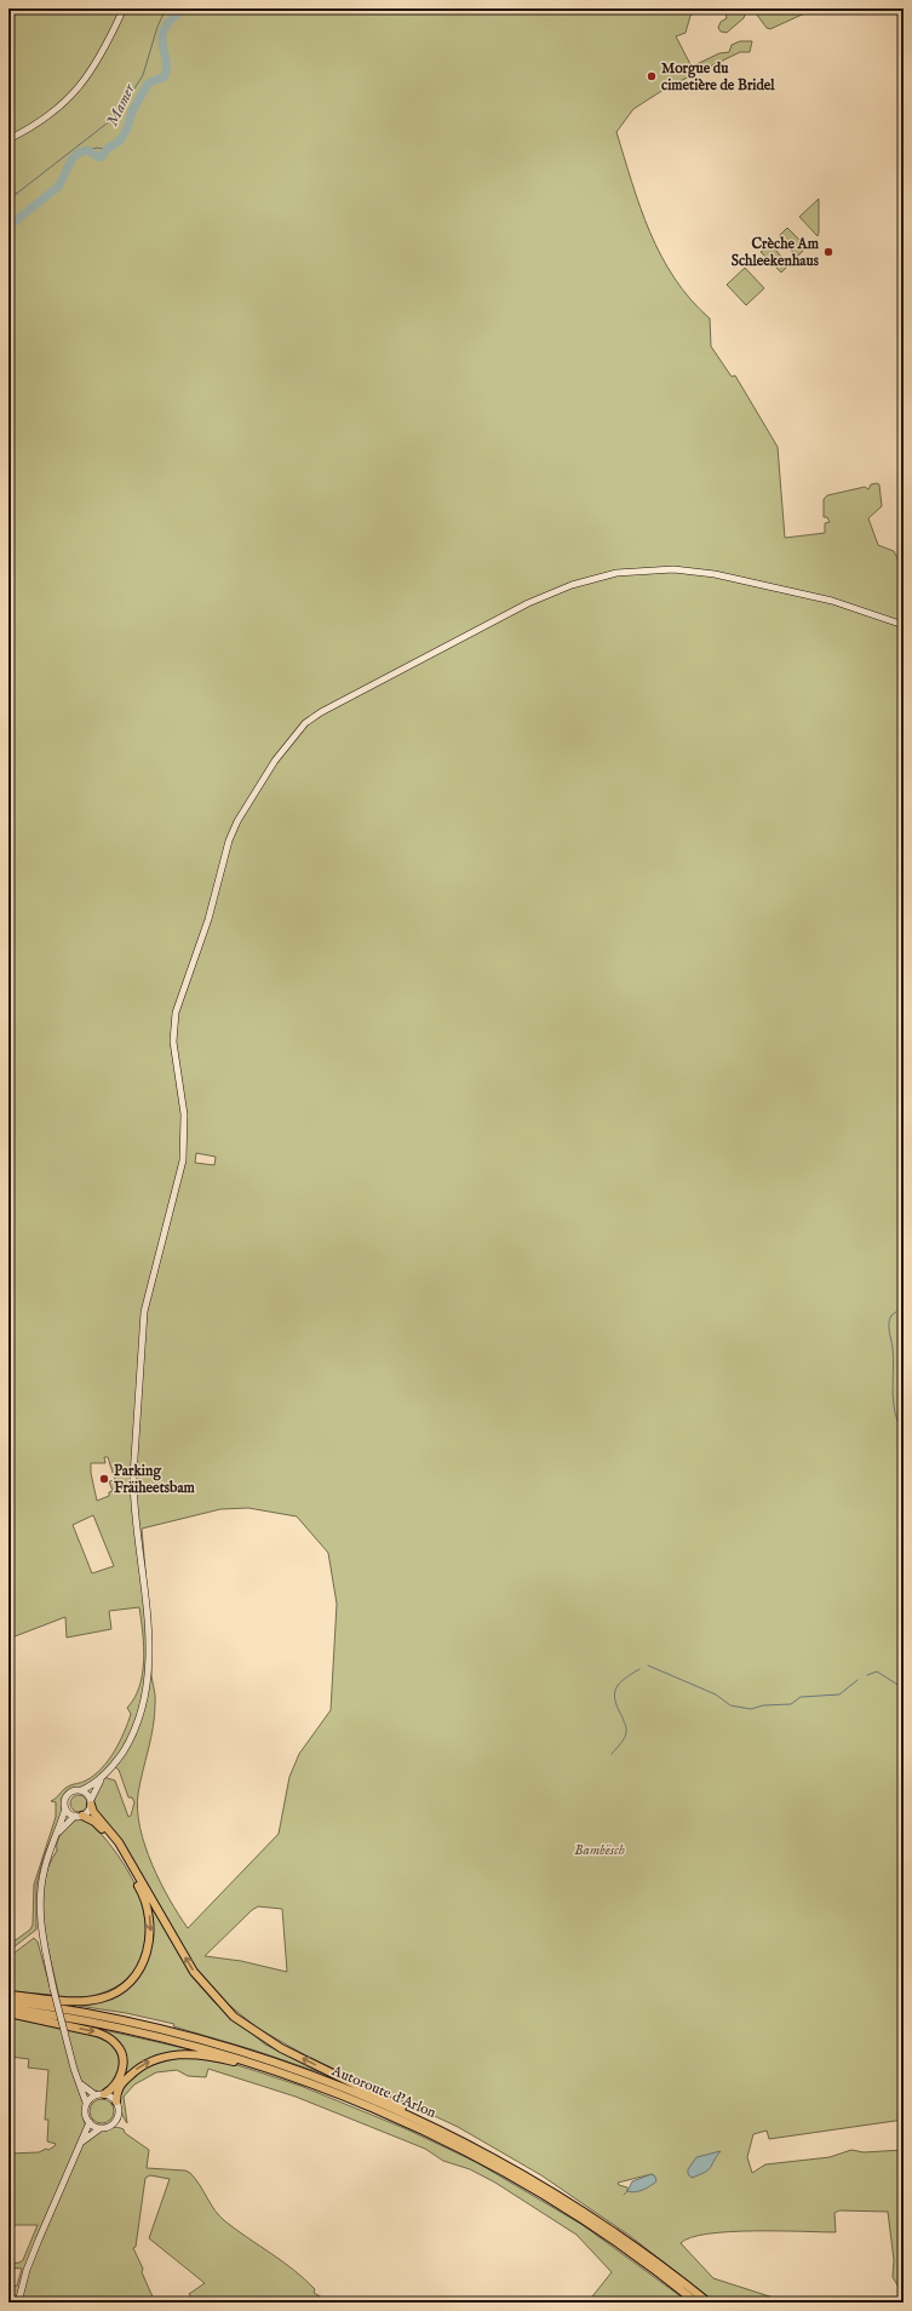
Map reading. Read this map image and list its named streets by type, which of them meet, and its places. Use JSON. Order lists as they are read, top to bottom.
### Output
{
  "streets": {
    "highway": ["Autoroute d'Arlon"]
  },
  "water": ["Mamer"],
  "parks": ["Bambësch"],
  "places": ["Morgue du cimetière de Bridel", "Crèche Am Schleekenhaus", "Parking Fräiheetsbam"]
}
